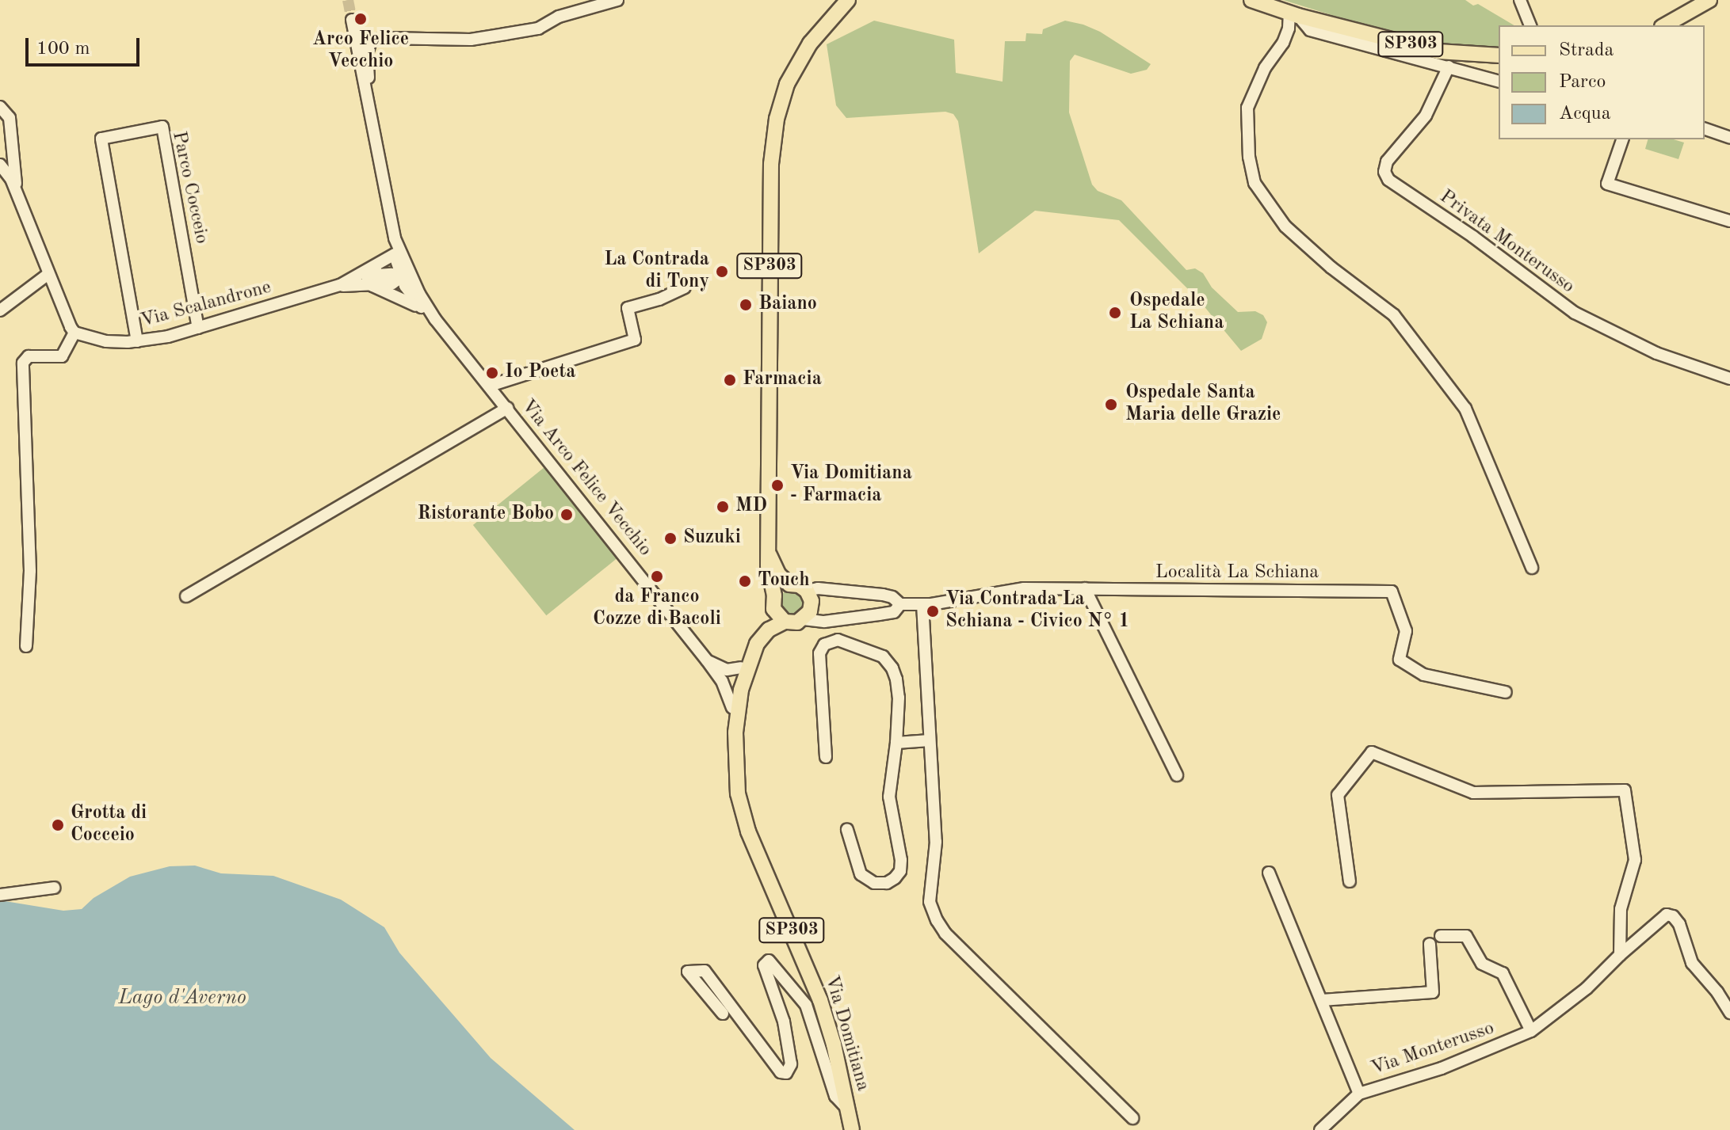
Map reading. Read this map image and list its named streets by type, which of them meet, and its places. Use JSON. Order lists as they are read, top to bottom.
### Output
{
  "streets": {
    "main road": ["SP303", "Via Domitiana"],
    "street": [
      "Parco Cocceio",
      "Privata Monterusso",
      "Via Scalandrone",
      "Via Arco Felice Vecchio",
      "Località La Schiana",
      "Via Monterusso"
    ]
  },
  "crossings": [
    ["Parco Cocceio", "Via Scalandrone"],
    ["Via Arco Felice Vecchio", "Via Domitiana"],
    ["Località La Schiana", "Via Domitiana"]
  ],
  "water": ["Lago d'Averno"],
  "places": [
    "Arco Felice Vecchio",
    "La Contrada di Tony",
    "Baiano",
    "Ospedale La Schiana",
    "Io Poeta",
    "Farmacia",
    "Ospedale Santa Maria delle Grazie",
    "Via Domitiana - Farmacia",
    "MD",
    "Ristorante Bobo",
    "Suzuki",
    "da Franco Cozze di Bacoli",
    "Touch",
    "Via Contrada La Schiana - Civico N° 1",
    "Grotta di Cocceio"
  ],
  "legend": ["Strada", "Parco", "Acqua"],
  "scale_bar": "100 m"
}
